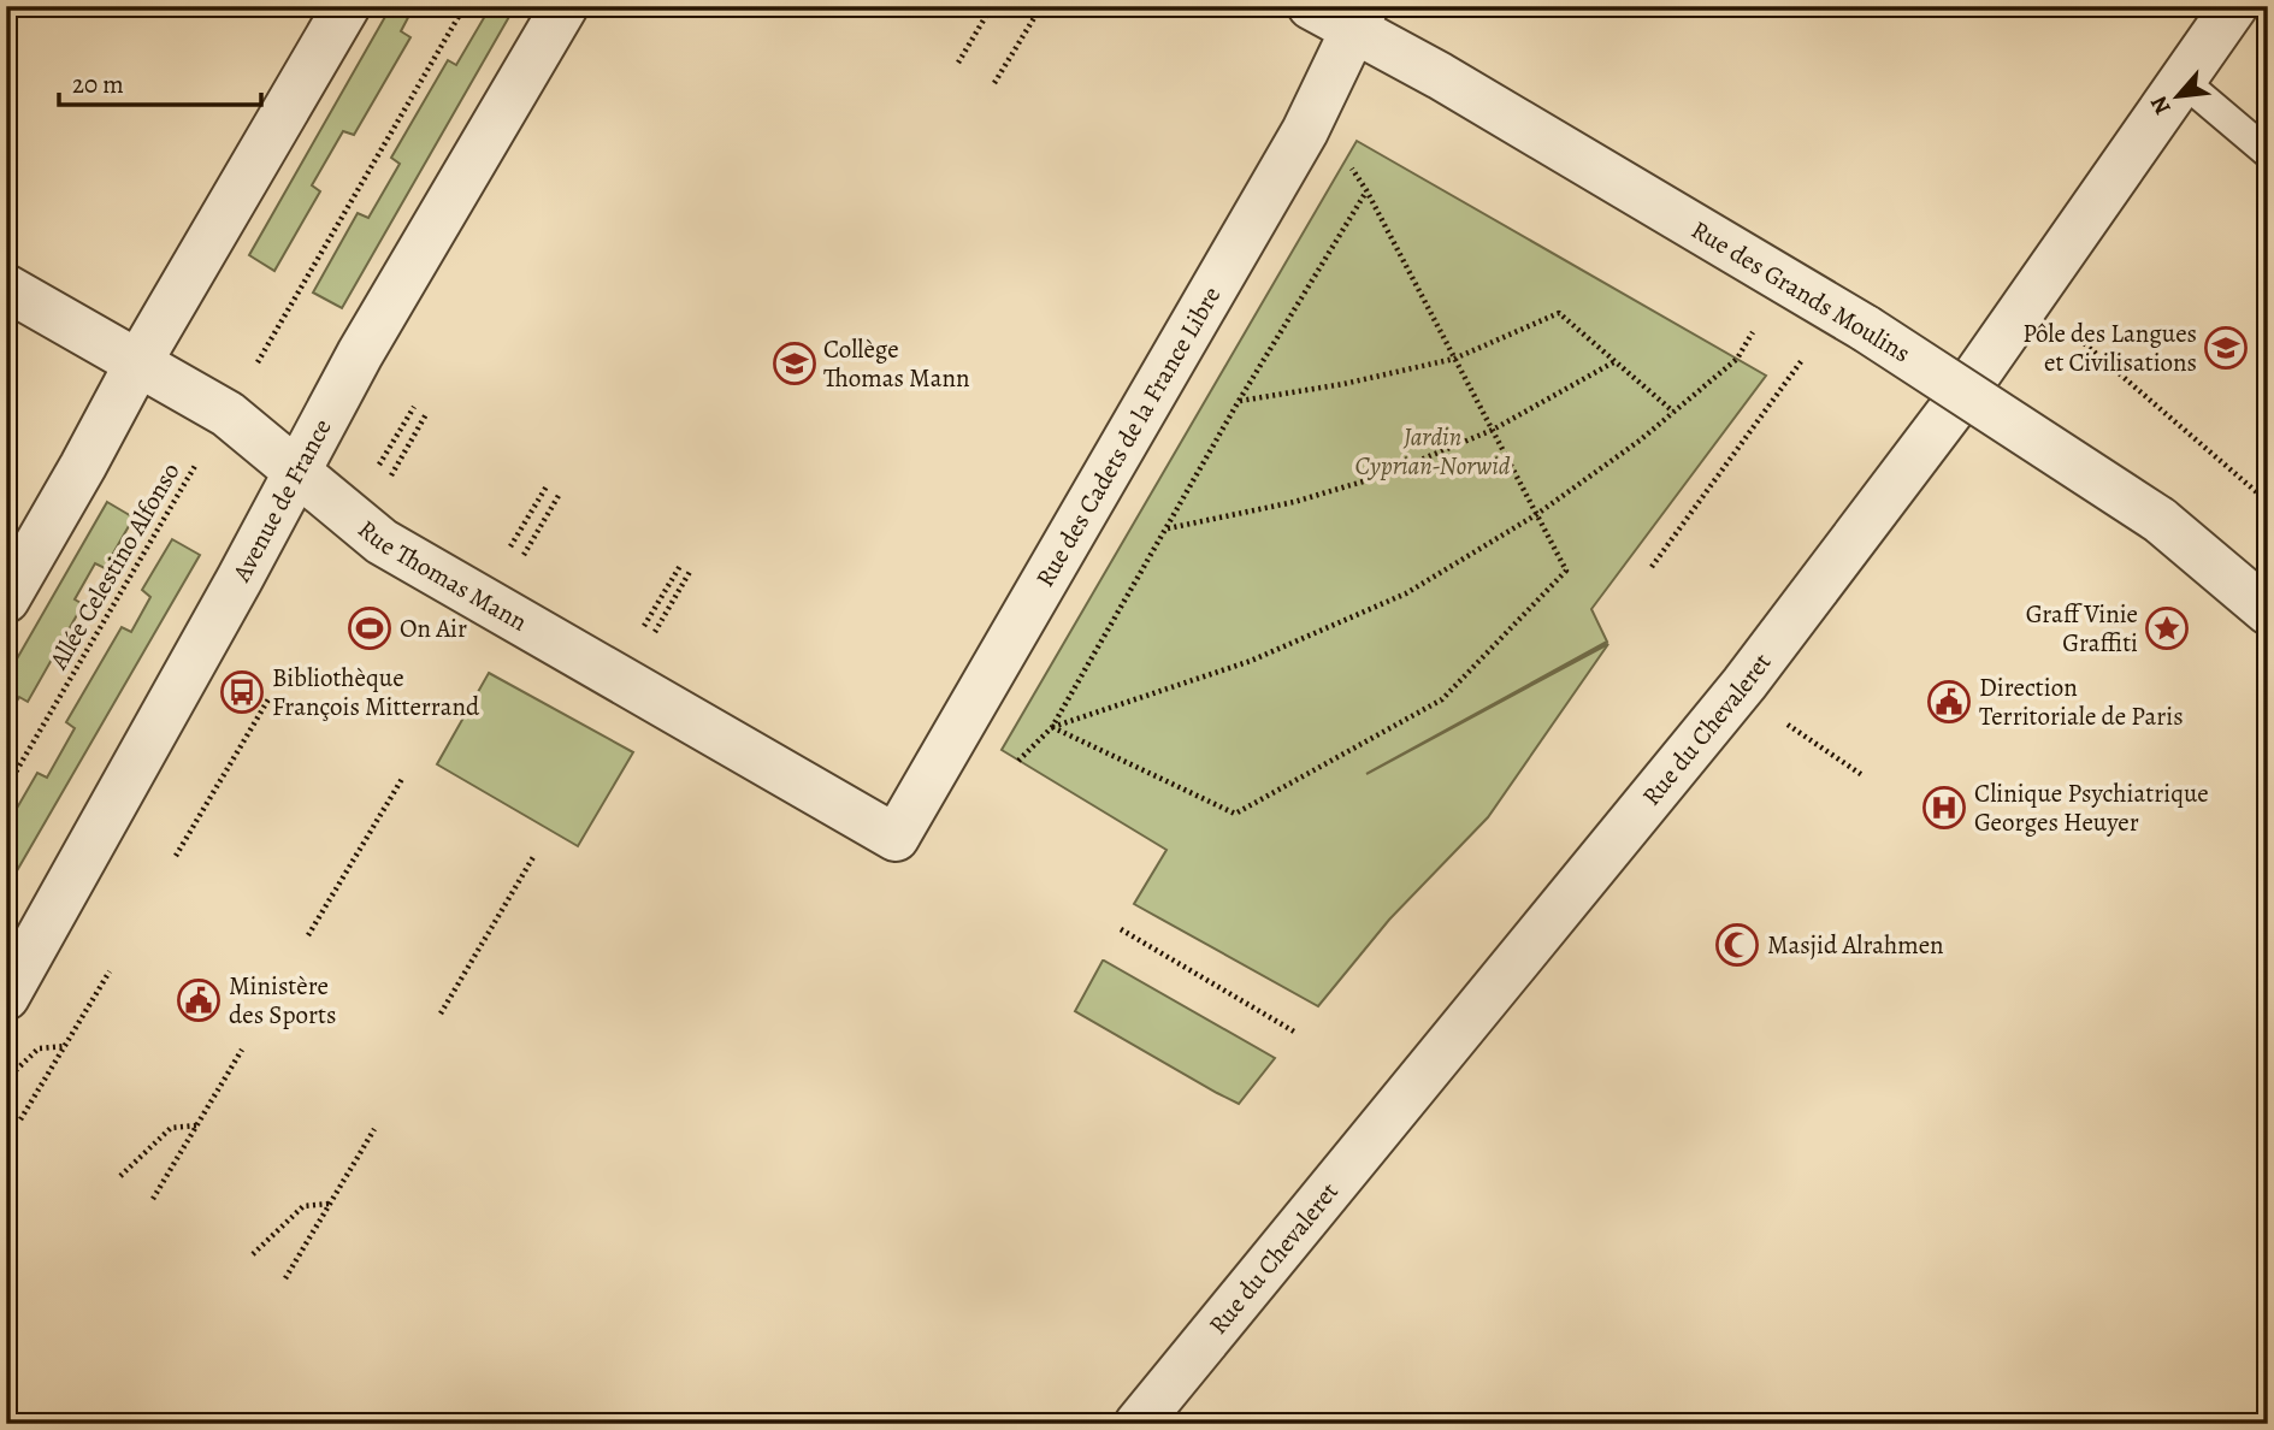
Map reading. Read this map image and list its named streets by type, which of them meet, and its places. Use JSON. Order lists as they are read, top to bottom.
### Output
{
  "streets": {
    "street": [
      "Rue des Grands Moulins",
      "Rue des Cadets de la France Libre",
      "Avenue de France",
      "Rue Thomas Mann",
      "Rue du Chevaleret"
    ],
    "path": ["Allée Celestino Alfonso"]
  },
  "crossings": [
    ["Rue des Grands Moulins", "Rue des Cadets de la France Libre"],
    ["Rue des Cadets de la France Libre", "Rue Thomas Mann"],
    ["Avenue de France", "Rue Thomas Mann"]
  ],
  "parks": ["Jardin Cyprian-Norwid"],
  "places": {
    "school or university": ["Pôle des Langues et Civilisations", "Collège Thomas Mann"],
    "sports": ["On Air"],
    "place": ["Graff Vinie Graffiti"],
    "bus stop": ["Bibliothèque François Mitterrand"],
    "public building": ["Direction Territoriale de Paris", "Ministère des Sports"],
    "hospital": ["Clinique Psychiatrique Georges Heuyer"],
    "mosque": ["Masjid Alrahmen"]
  },
  "scale_bar": "20 m",
  "north": "bottom left"
}
